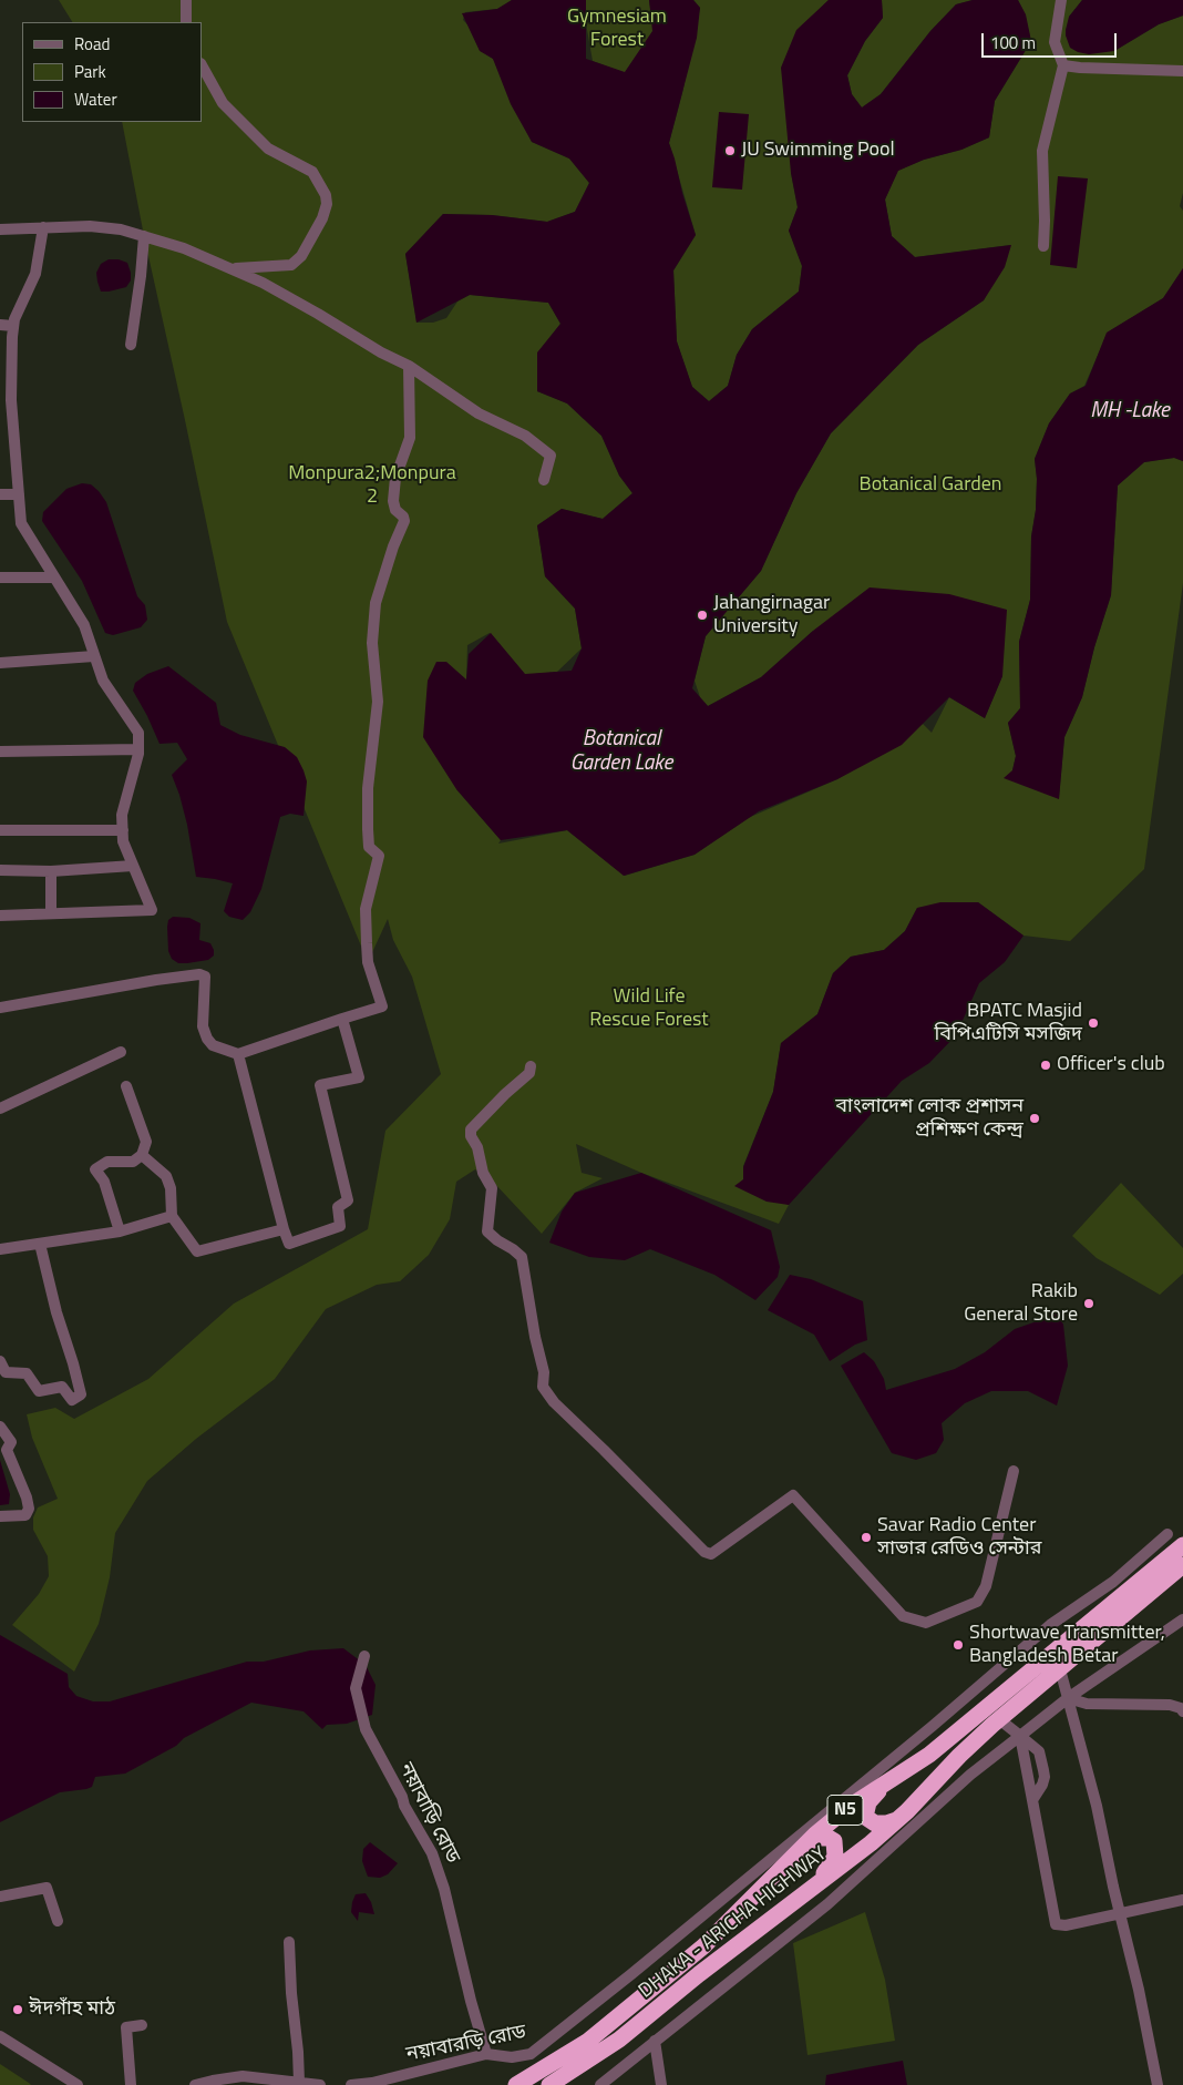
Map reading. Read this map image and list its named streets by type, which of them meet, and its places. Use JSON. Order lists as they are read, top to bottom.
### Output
{
  "streets": {
    "highway": ["N5", "DHAKA - ARICHA HIGHWAY"],
    "street": ["নয়াবাড়ি রোড", "নয়াবারড়ি রোড"]
  },
  "crossings": [
    ["নয়াবাড়ি রোড", "নয়াবারড়ি রোড"]
  ],
  "water": ["MH -Lake", "Botanical Garden Lake"],
  "parks": [
    "Gymnesiam Forest",
    "Monpura2;Monpura 2",
    "Botanical Garden",
    "Wild Life Rescue Forest"
  ],
  "places": [
    "JU Swimming Pool",
    "Jahangirnagar University",
    "BPATC Masjid বিপিএটিসি মসজিদ",
    "Officer's club",
    "বাংলাদেশ লোক প্রশাসন প্রশিক্ষণ কেন্দ্র",
    "Rakib General Store",
    "Savar Radio Center সাভার রেডিও সেন্টার",
    "Shortwave Transmitter, Bangladesh Betar",
    "ঈদগাঁহ মাঠ"
  ],
  "legend": ["Road", "Park", "Water"],
  "scale_bar": "100 m"
}
